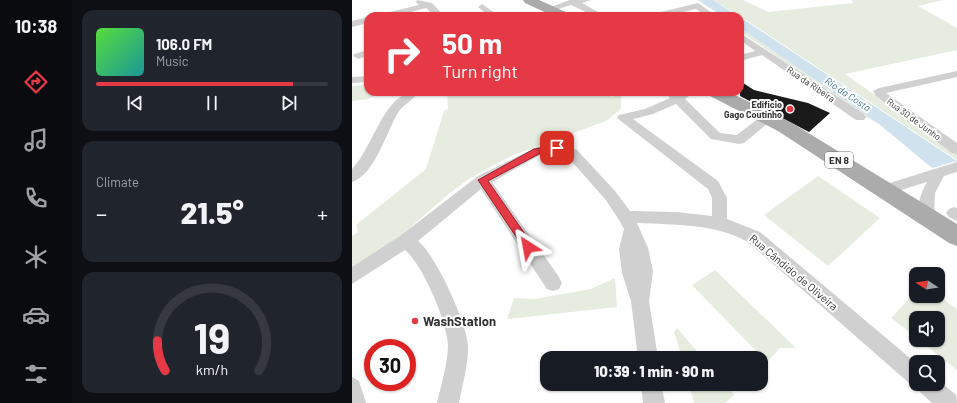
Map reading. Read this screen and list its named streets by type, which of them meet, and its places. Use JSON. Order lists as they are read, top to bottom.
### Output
{
  "streets": {
    "main road": ["EN 8"],
    "street": ["Rua da Ribeira", "Rua 30 de Junho", "Rua Cândido de Oliveira"]
  },
  "water": ["Rio da Costa"],
  "places": ["Edificio Gago Coutinho", "WashStation"],
  "north": "left",
  "page": {
    "tabs": "10:38",
    "turn": ["50 m", "Turn right"],
    "song": ["106.0 FM", "Music"],
    "tile": "Climate",
    "heat": ["−", "21.5°", "+"],
    "limit": "30",
    "trip": "10:39 · 1 min · 90 m",
    "gauge": ["19", "km/h"]
  }
}
